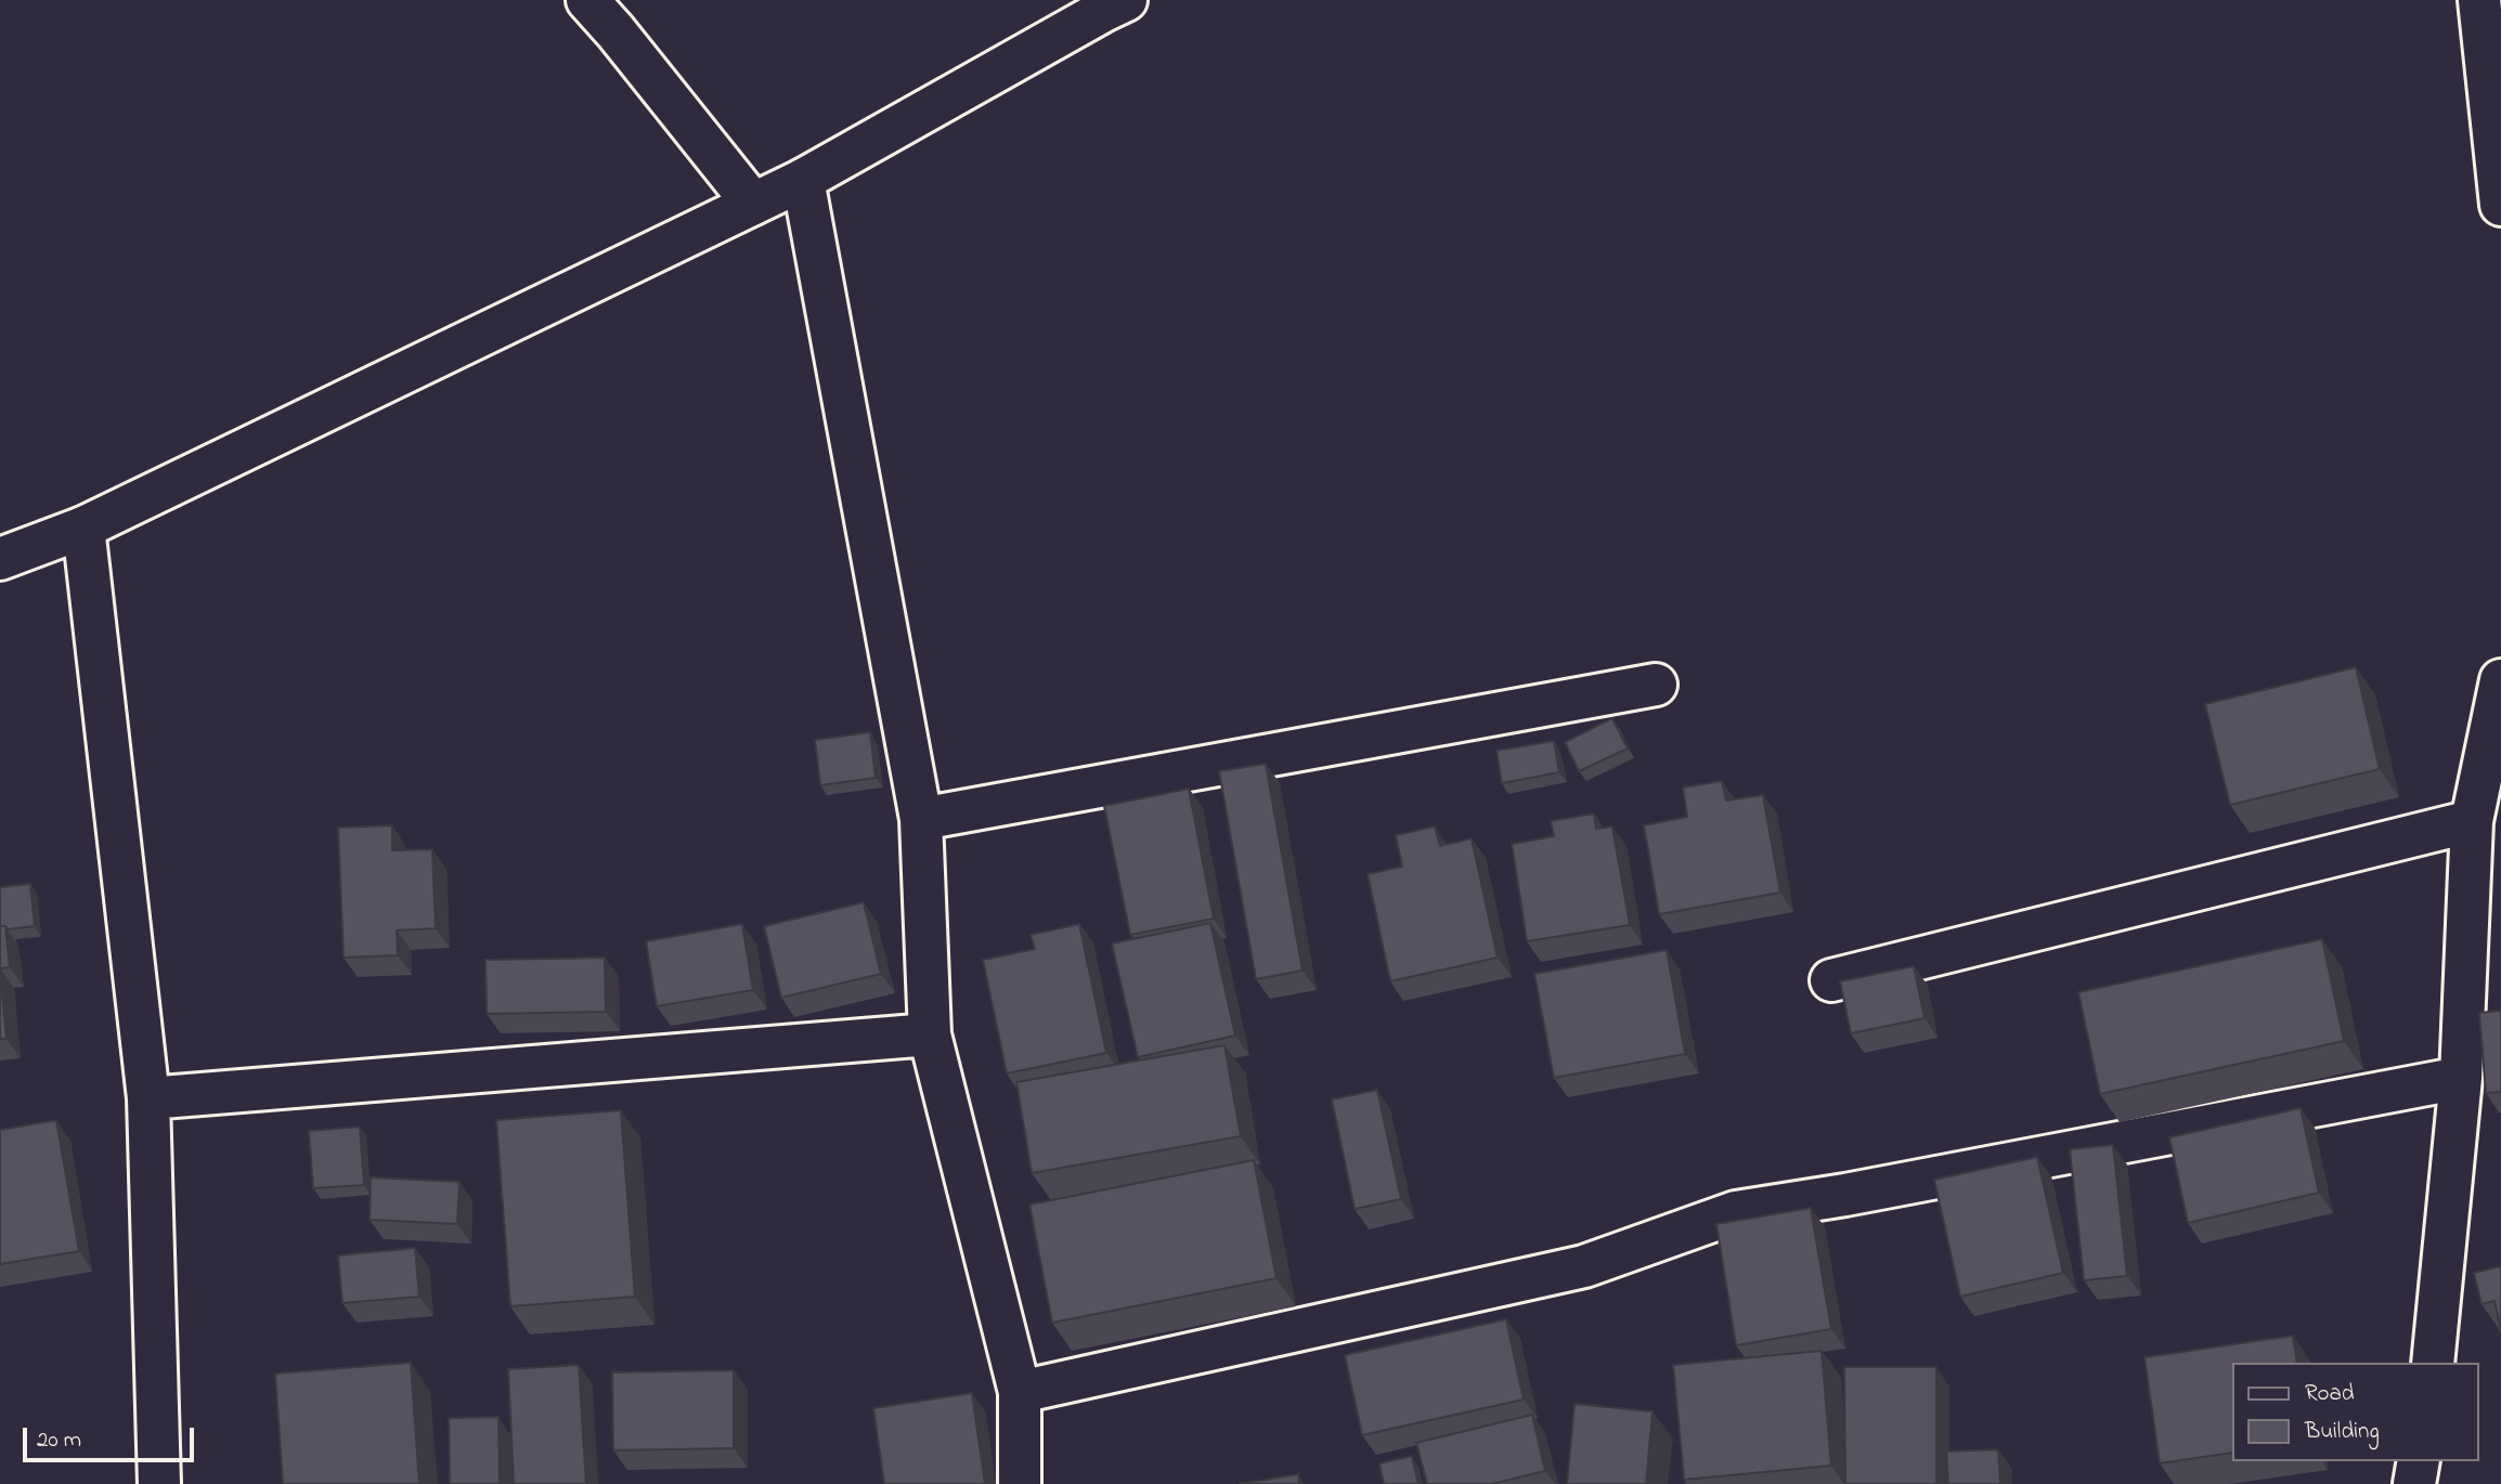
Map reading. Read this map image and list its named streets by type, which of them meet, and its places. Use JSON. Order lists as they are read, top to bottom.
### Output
{
  "legend": ["Road", "Building"],
  "scale_bar": "20 m"
}
